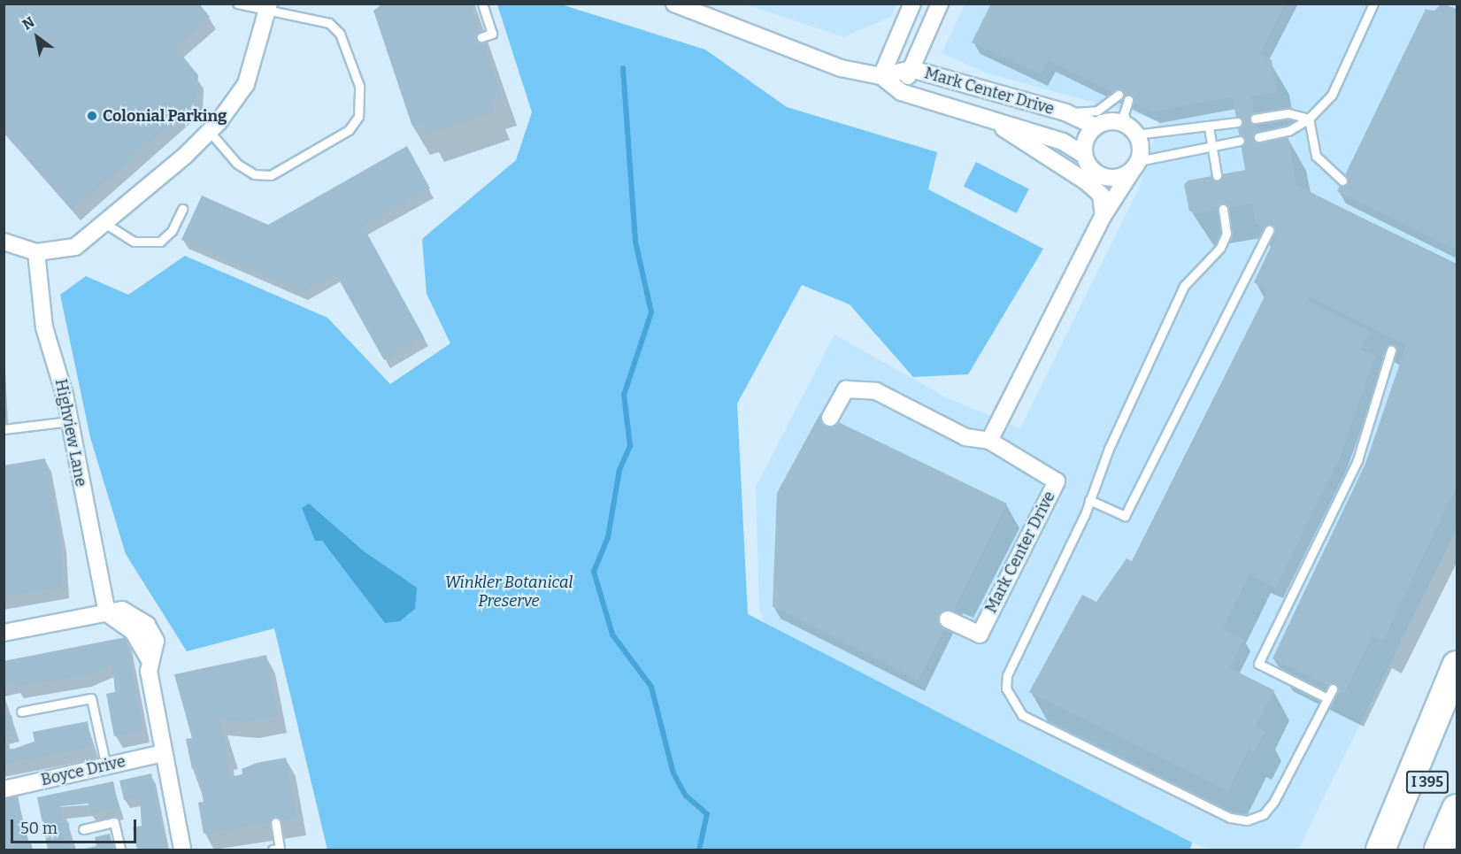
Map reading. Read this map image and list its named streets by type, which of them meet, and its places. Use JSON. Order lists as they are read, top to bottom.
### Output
{
  "streets": {
    "highway": ["I 395"],
    "street": ["Mark Center Drive", "Highview Lane", "Boyce Drive"]
  },
  "parks": ["Winkler Botanical Preserve"],
  "places": ["Colonial Parking"],
  "scale_bar": "50 m",
  "north": "top left"
}
